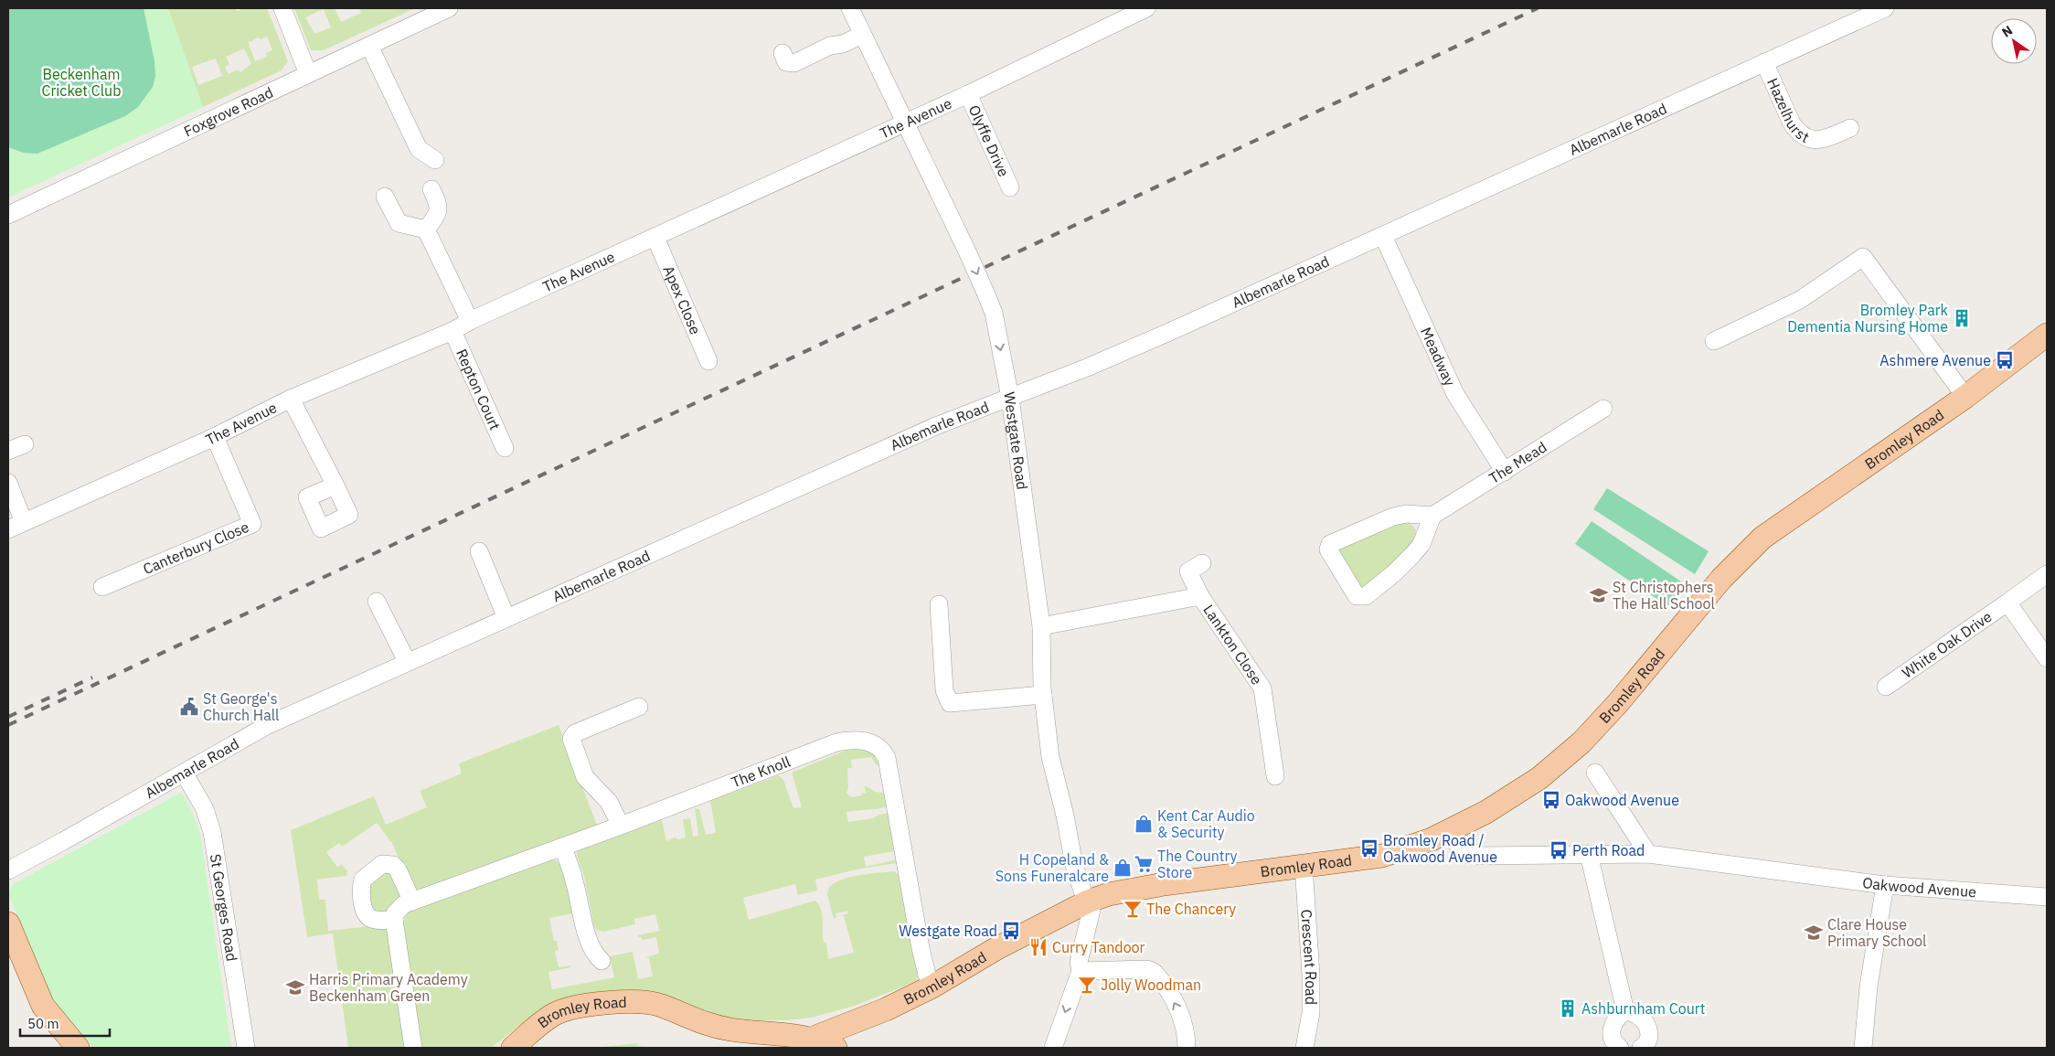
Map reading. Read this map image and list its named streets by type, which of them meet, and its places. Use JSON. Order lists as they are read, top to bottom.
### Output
{
  "streets": {
    "main road": ["Bromley Road"],
    "street": [
      "Hazelhurst",
      "Foxgrove Road",
      "The Avenue",
      "Albemarle Road",
      "Olyffe Drive",
      "Apex Close",
      "Meadway",
      "Repton Court",
      "Westgate Road",
      "The Mead",
      "Canterbury Close",
      "White Oak Drive",
      "Lankton Close",
      "The Knoll",
      "Oakwood Avenue",
      "St Georges Road",
      "Crescent Road"
    ]
  },
  "crossings": [
    ["Hazelhurst", "Albemarle Road"],
    ["The Avenue", "Olyffe Drive"],
    ["The Avenue", "Apex Close"],
    ["The Avenue", "Repton Court"],
    ["The Avenue", "Westgate Road"],
    ["The Avenue", "Canterbury Close"],
    ["Albemarle Road", "Meadway"],
    ["Albemarle Road", "Westgate Road"],
    ["Albemarle Road", "St Georges Road"],
    ["Meadway", "The Mead"],
    ["Bromley Road", "Westgate Road"],
    ["Bromley Road", "The Knoll"],
    ["Bromley Road", "Oakwood Avenue"],
    ["Bromley Road", "Crescent Road"],
    ["Westgate Road", "Lankton Close"]
  ],
  "parks": ["Beckenham Cricket Club"],
  "places": {
    "building": ["Bromley Park Dementia Nursing Home", "Ashburnham Court"],
    "bus stop": [
      "Ashmere Avenue",
      "Oakwood Avenue",
      "Bromley Road / Oakwood Avenue",
      "Perth Road",
      "Westgate Road"
    ],
    "school or university": ["St Christophers The Hall School", "Clare House Primary School", "Harris Primary Academy Beckenham Green"],
    "public building": ["St George's Church Hall"],
    "shop": ["Kent Car Audio & Security", "H Copeland & Sons Funeralcare"],
    "supermarket": ["The Country Store"],
    "bar": ["The Chancery", "Jolly Woodman"],
    "restaurant": ["Curry Tandoor"]
  },
  "scale_bar": "50 m",
  "north": "top left"
}
